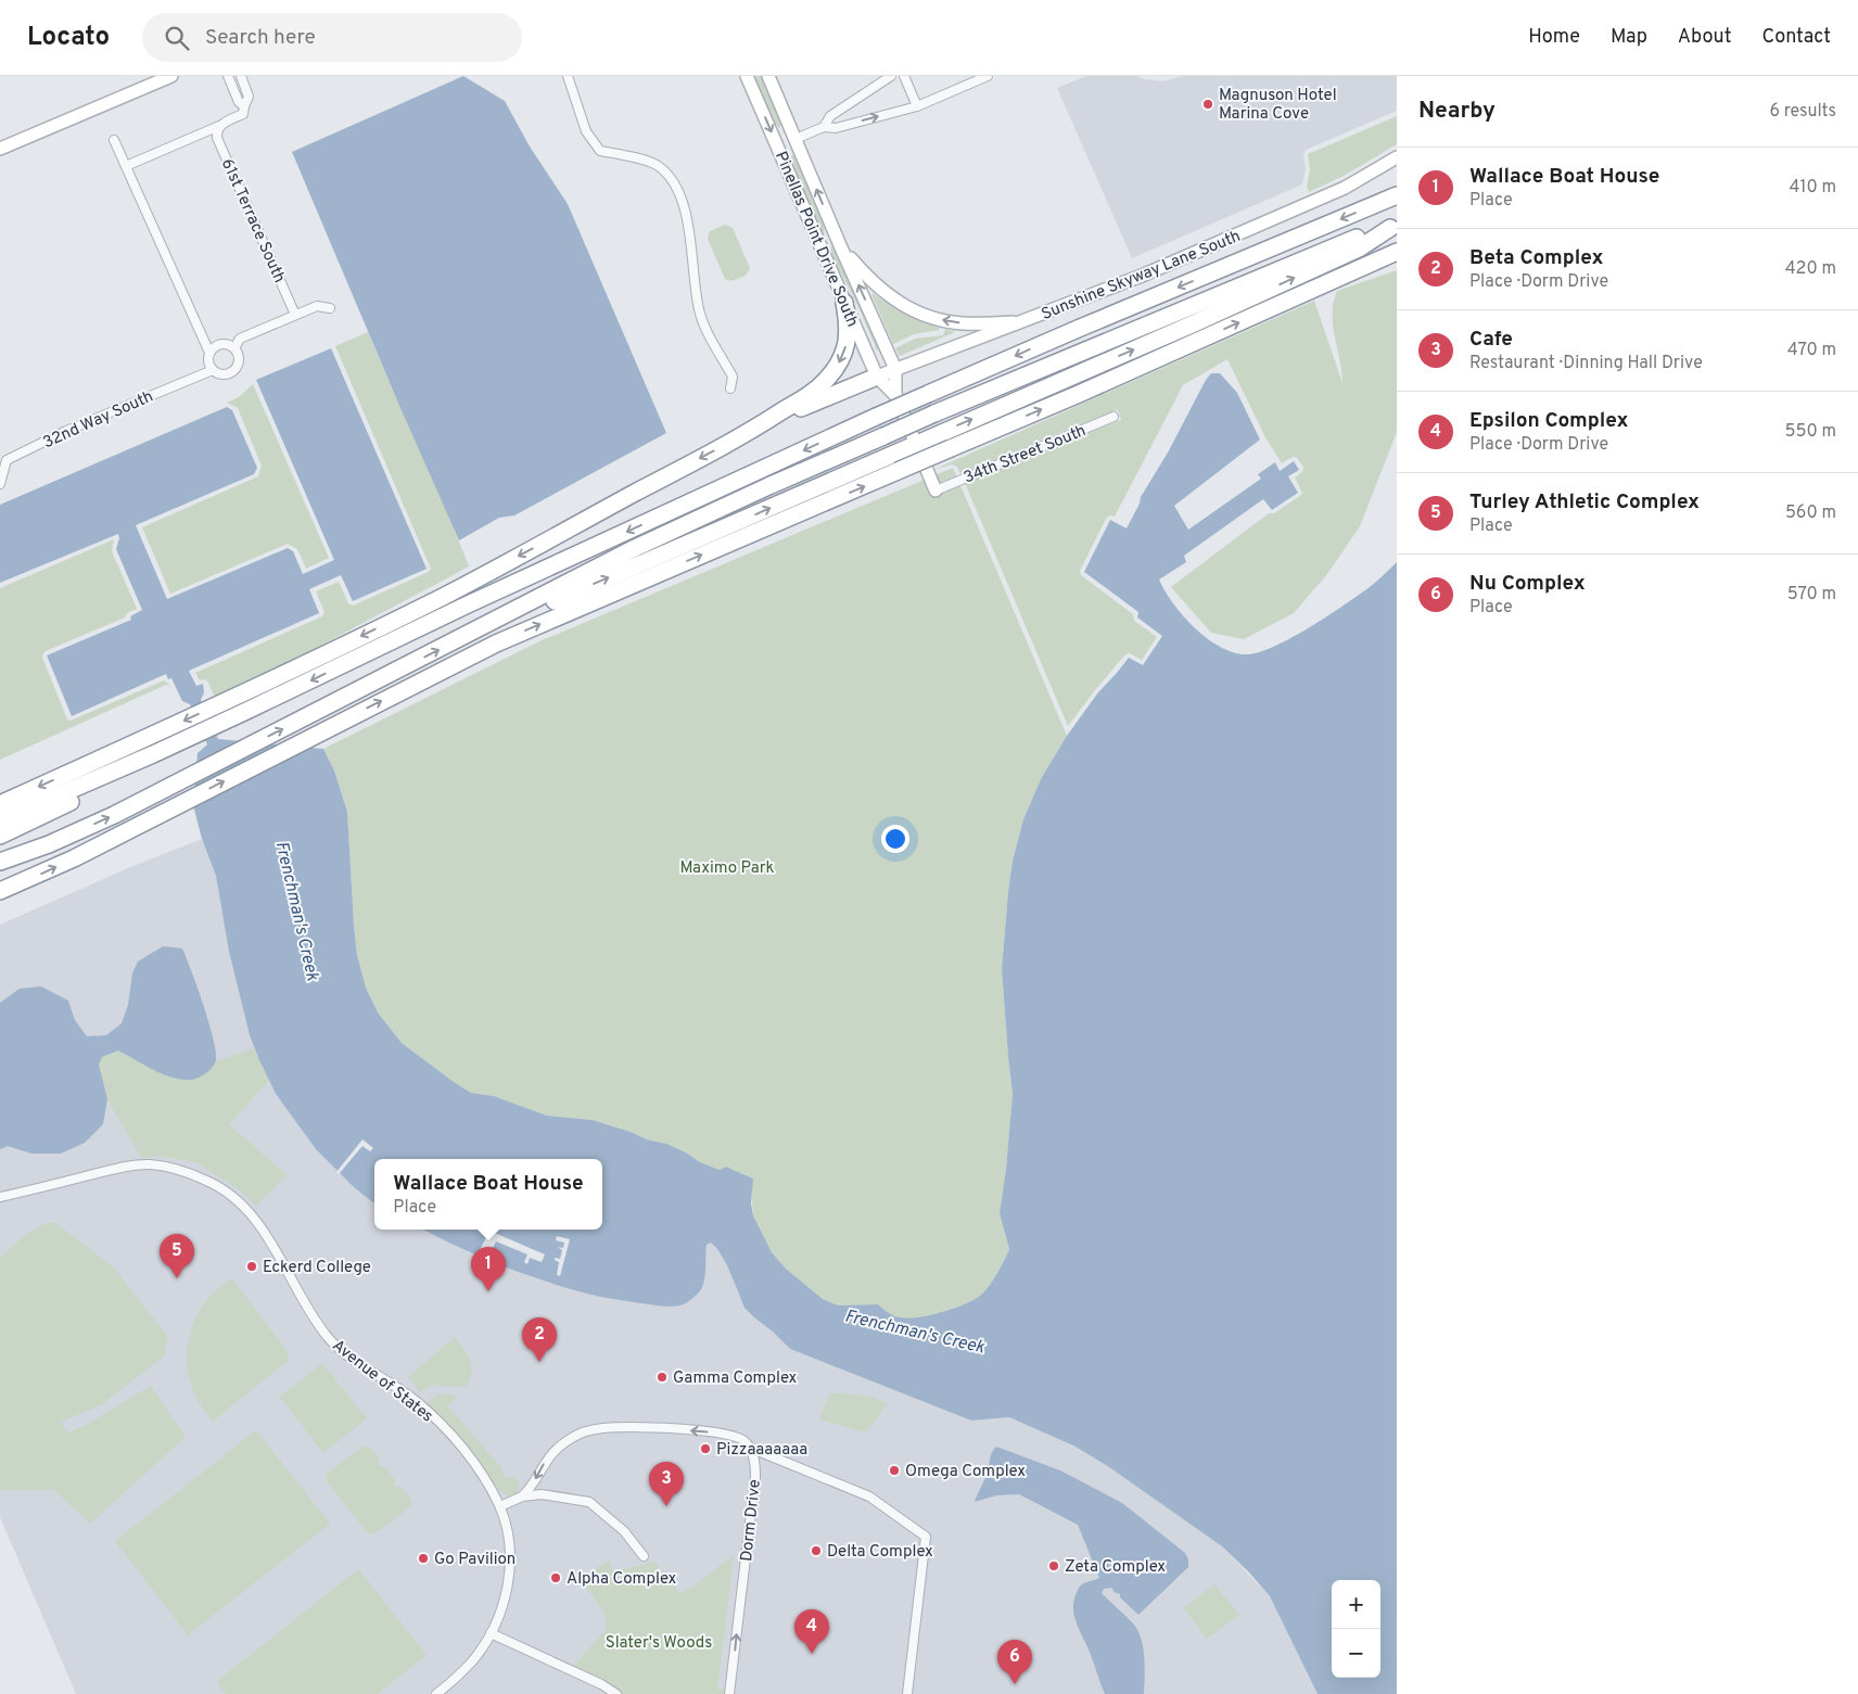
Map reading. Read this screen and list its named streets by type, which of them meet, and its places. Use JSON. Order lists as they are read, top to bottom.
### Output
{
  "streets": {
    "street": [
      "61st Terrace South",
      "Pinellas Point Drive South",
      "Sunshine Skyway Lane South",
      "32nd Way South",
      "34th Street South",
      "Avenue of States",
      "Dorm Drive"
    ]
  },
  "crossings": [
    ["Pinellas Point Drive South", "Sunshine Skyway Lane South"],
    ["Pinellas Point Drive South", "34th Street South"]
  ],
  "one_way": ["Dorm Drive"],
  "water": ["Frenchman's Creek"],
  "parks": ["Maximo Park", "Slater's Woods"],
  "places": [
    "Magnuson Hotel Marina Cove",
    "Eckerd College",
    "Gamma Complex",
    "Pizzaaaaaaa",
    "Omega Complex",
    "Delta Complex",
    "Go Pavilion",
    "Zeta Complex",
    "Alpha Complex"
  ],
  "page": {
    "header": "Locato",
    "search": "Search here",
    "nav": [
      "Home",
      "Map",
      "About",
      "Contact"
    ],
    "heading": ["Nearby", "6 results"],
    "list": [
      {
        "mark": "1",
        "name": "Wallace Boat House",
        "note": "Place",
        "value": "410 m"
      },
      {
        "mark": "2",
        "name": "Beta Complex",
        "note": "Place · Dorm Drive",
        "value": "420 m"
      },
      {
        "mark": "3",
        "name": "Cafe",
        "note": "Restaurant · Dinning Hall Drive",
        "value": "470 m"
      },
      {
        "mark": "4",
        "name": "Epsilon Complex",
        "note": "Place · Dorm Drive",
        "value": "550 m"
      },
      {
        "mark": "5",
        "name": "Turley Athletic Complex",
        "note": "Place",
        "value": "560 m"
      },
      {
        "mark": "6",
        "name": "Nu Complex",
        "note": "Place",
        "value": "570 m"
      }
    ],
    "popup": ["Wallace Boat House", "Place"],
    "pins": [
      "5",
      "1",
      "2",
      "3",
      "4",
      "6"
    ],
    "map_buttons": ["+", "−"]
  }
}
